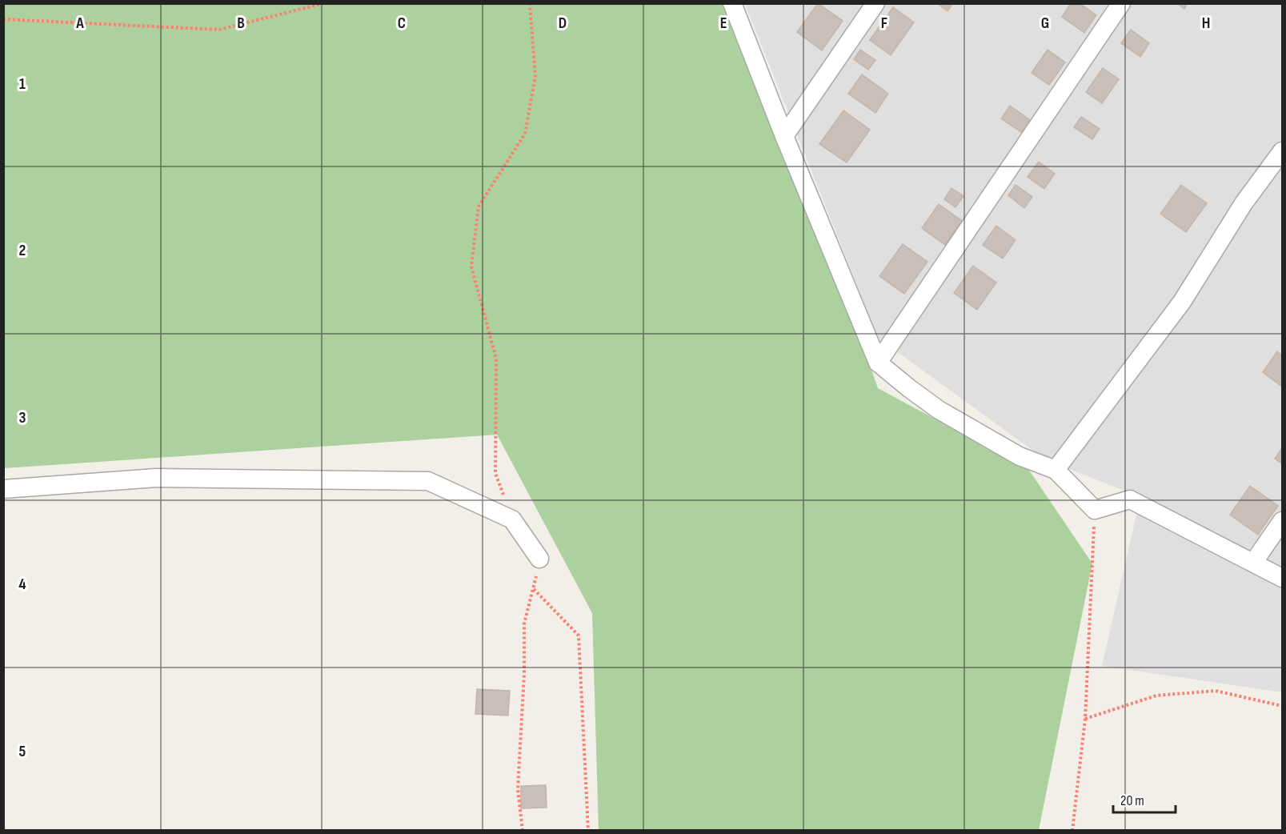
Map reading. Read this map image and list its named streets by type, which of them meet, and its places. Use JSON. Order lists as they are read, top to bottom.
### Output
{
  "scale_bar": "20 m",
  "grid": {
    "columns": [
      "A",
      "B",
      "C",
      "D",
      "E",
      "F",
      "G",
      "H"
    ],
    "rows": [
      "1",
      "2",
      "3",
      "4",
      "5"
    ]
  }
}
